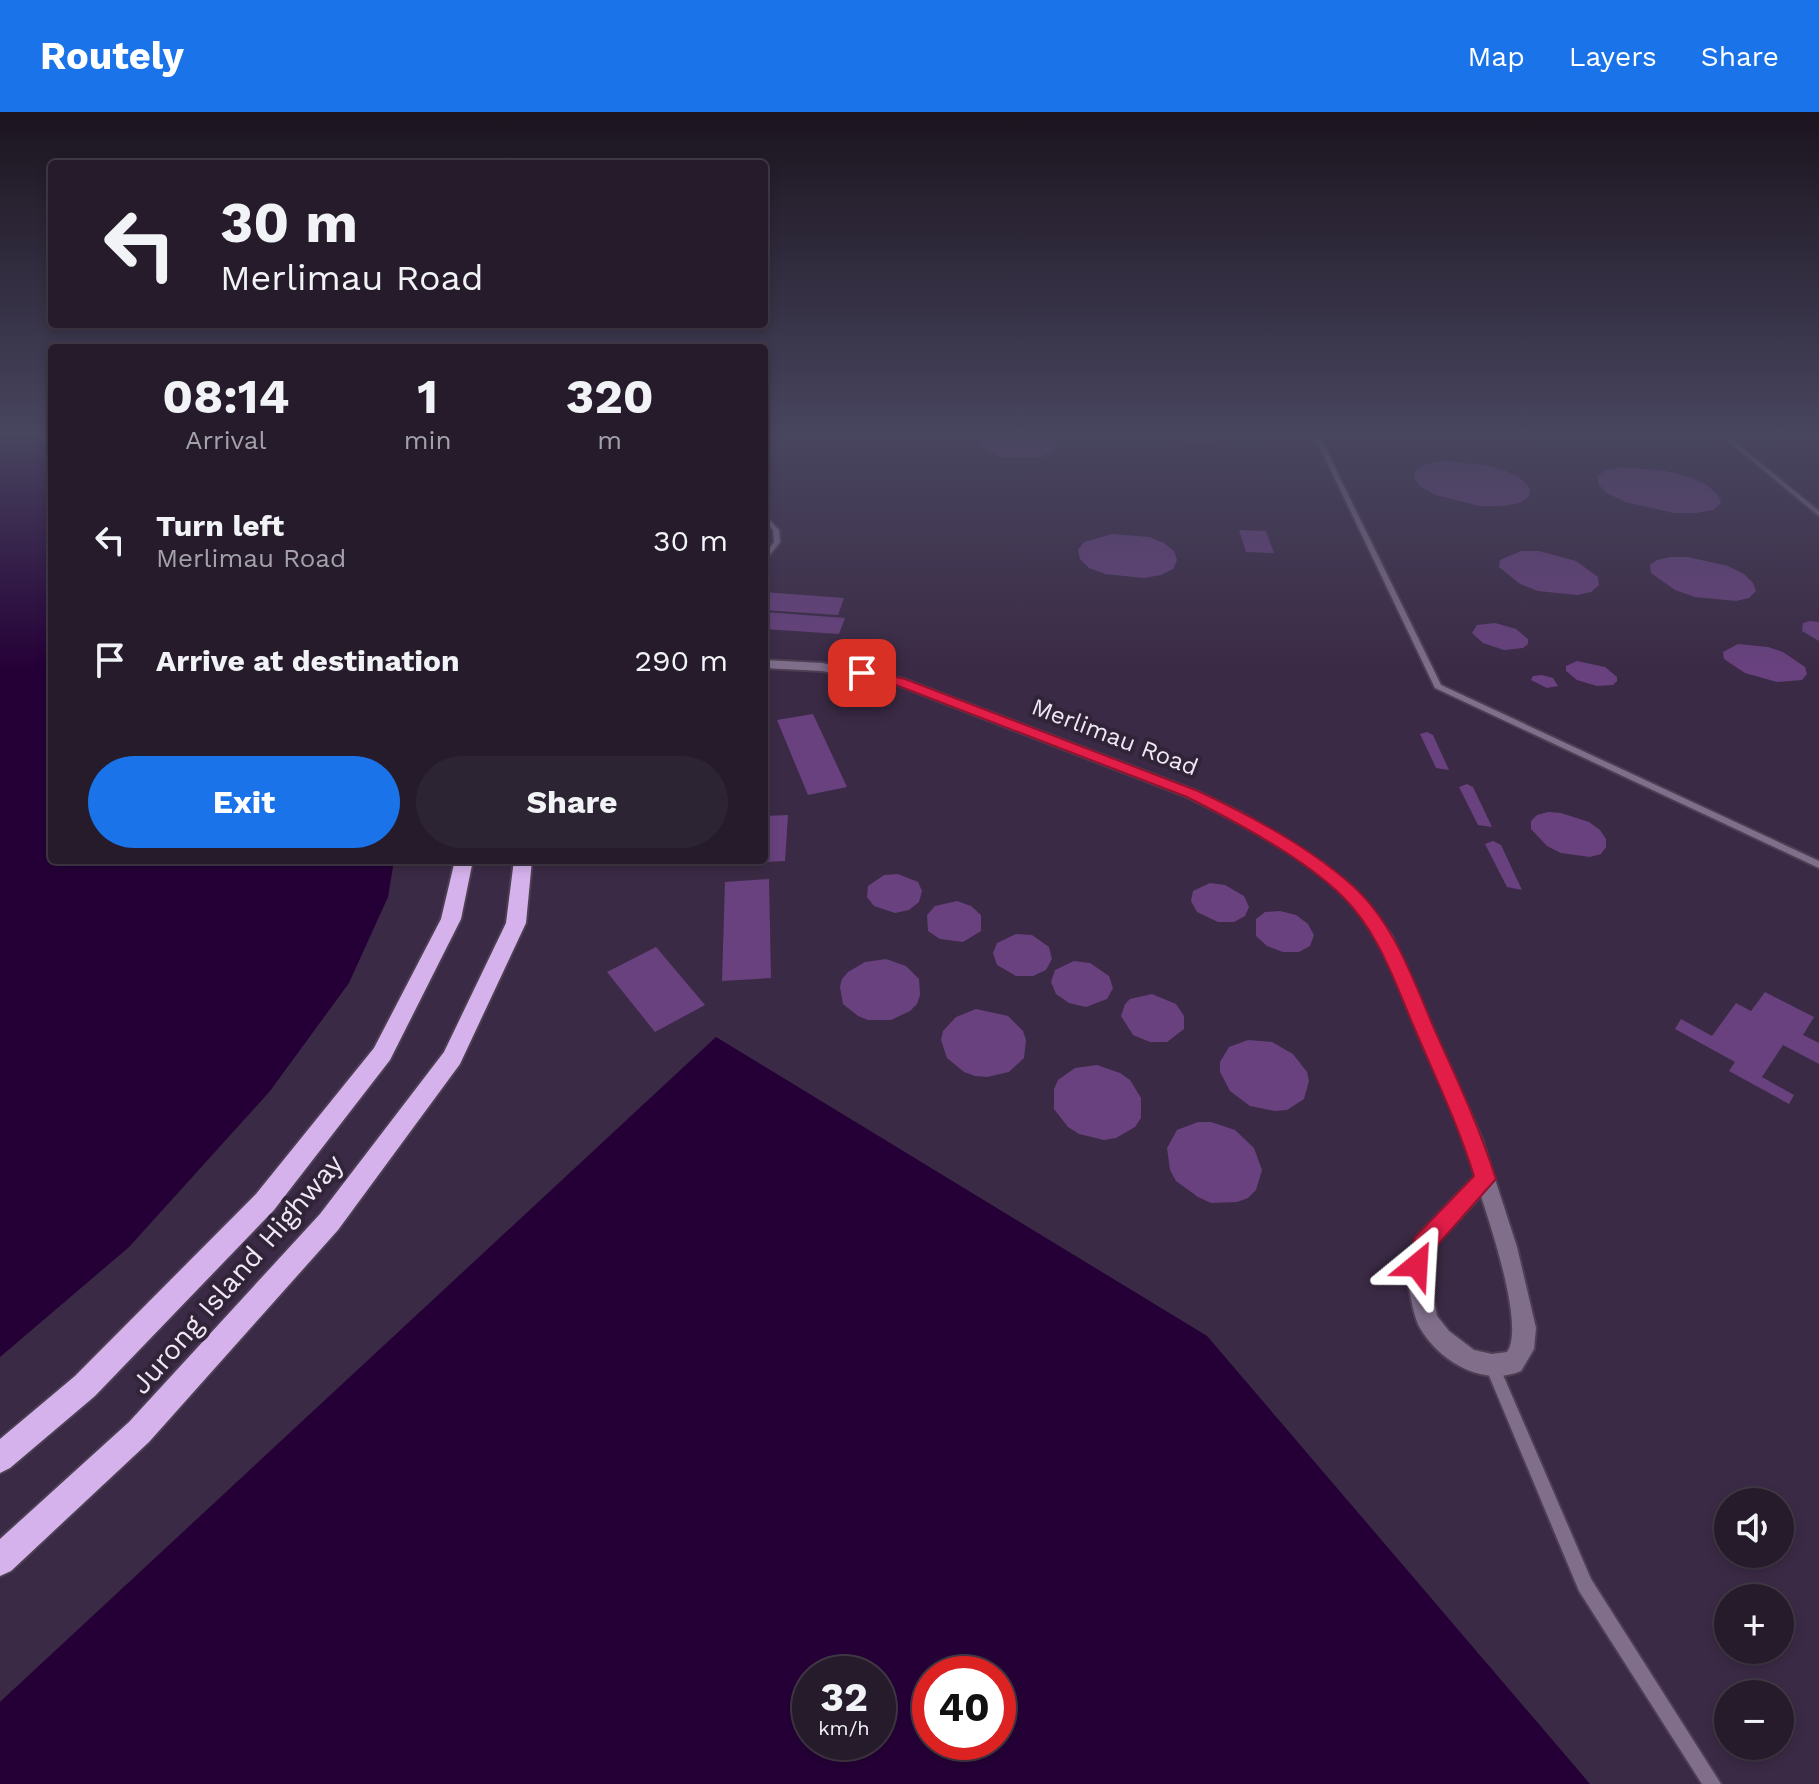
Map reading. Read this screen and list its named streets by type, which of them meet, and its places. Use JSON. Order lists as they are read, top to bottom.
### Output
{
  "streets": {
    "main road": ["Jurong Island Highway"],
    "street": ["Merlimau Road"]
  },
  "page": {
    "header": "Routely",
    "nav": ["Map", "Layers", "Share"],
    "turn": ["30 m", "Merlimau Road"],
    "eta": [
      "08:14",
      "Arrival",
      "1",
      "min",
      "320",
      "m"
    ],
    "list": [
      {
        "name": "Turn left",
        "note": "Merlimau Road",
        "value": "30 m"
      },
      {
        "name": "Arrive at destination",
        "value": "290 m"
      }
    ],
    "buttons": ["Exit", "Share"],
    "map_buttons": ["+", "−"],
    "speed": "32 km/h",
    "limit": "40"
  }
}
